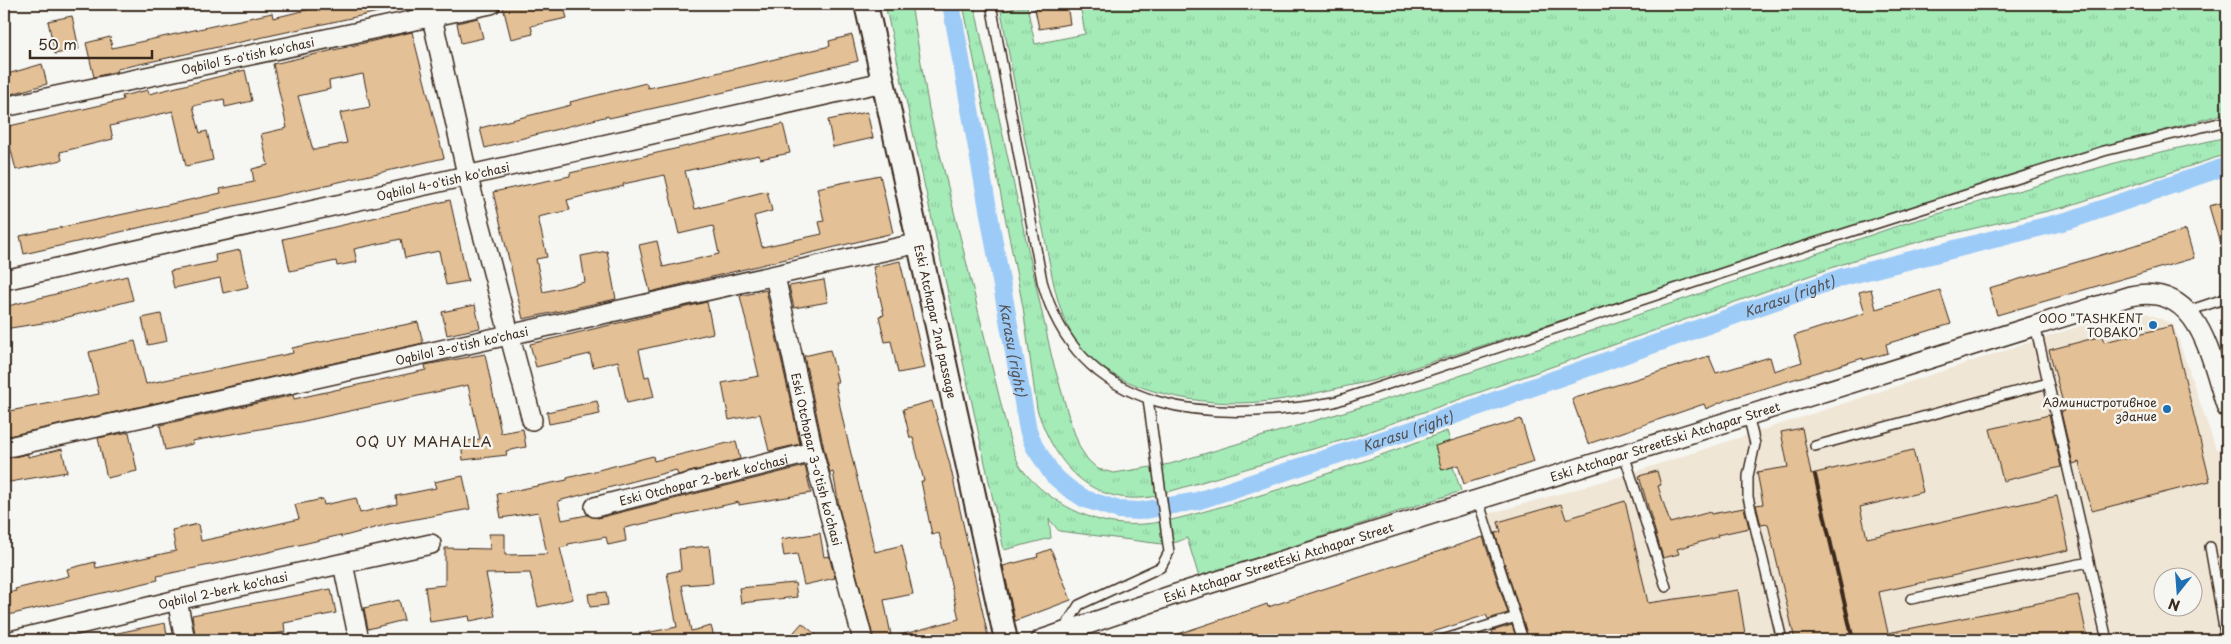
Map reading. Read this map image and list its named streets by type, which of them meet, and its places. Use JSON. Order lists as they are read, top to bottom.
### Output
{
  "streets": {
    "street": [
      "Oqbilol 5-o'tish ko'chasi",
      "Oqbilol 4-o'tish ko'chasi",
      "Eski Atchapar 2nd passage",
      "Oqbilol 3-o'tish ko'chasi",
      "Eski Atchapar StreetEski Atchapar Street",
      "Eski Otchopar 3-o'tish ko'chasi",
      "Eski Otchopar 2-berk ko'chasi",
      "Oqbilol 2-berk ko'chasi"
    ]
  },
  "crossings": [
    ["Oqbilol 4-o'tish ko'chasi", "Eski Atchapar 2nd passage"],
    ["Eski Atchapar 2nd passage", "Oqbilol 3-o'tish ko'chasi"],
    ["Oqbilol 3-o'tish ko'chasi", "Eski Otchopar 3-o'tish ko'chasi"],
    ["Eski Otchopar 3-o'tish ko'chasi", "Eski Otchopar 2-berk ko'chasi"]
  ],
  "districts": ["OQ UY MAHALLA"],
  "water": ["Karasu (right)"],
  "places": ["OOO \"TASHKENT TOBAKO\"", "Администротивное здание"],
  "scale_bar": "50 m",
  "north": "bottom"
}
